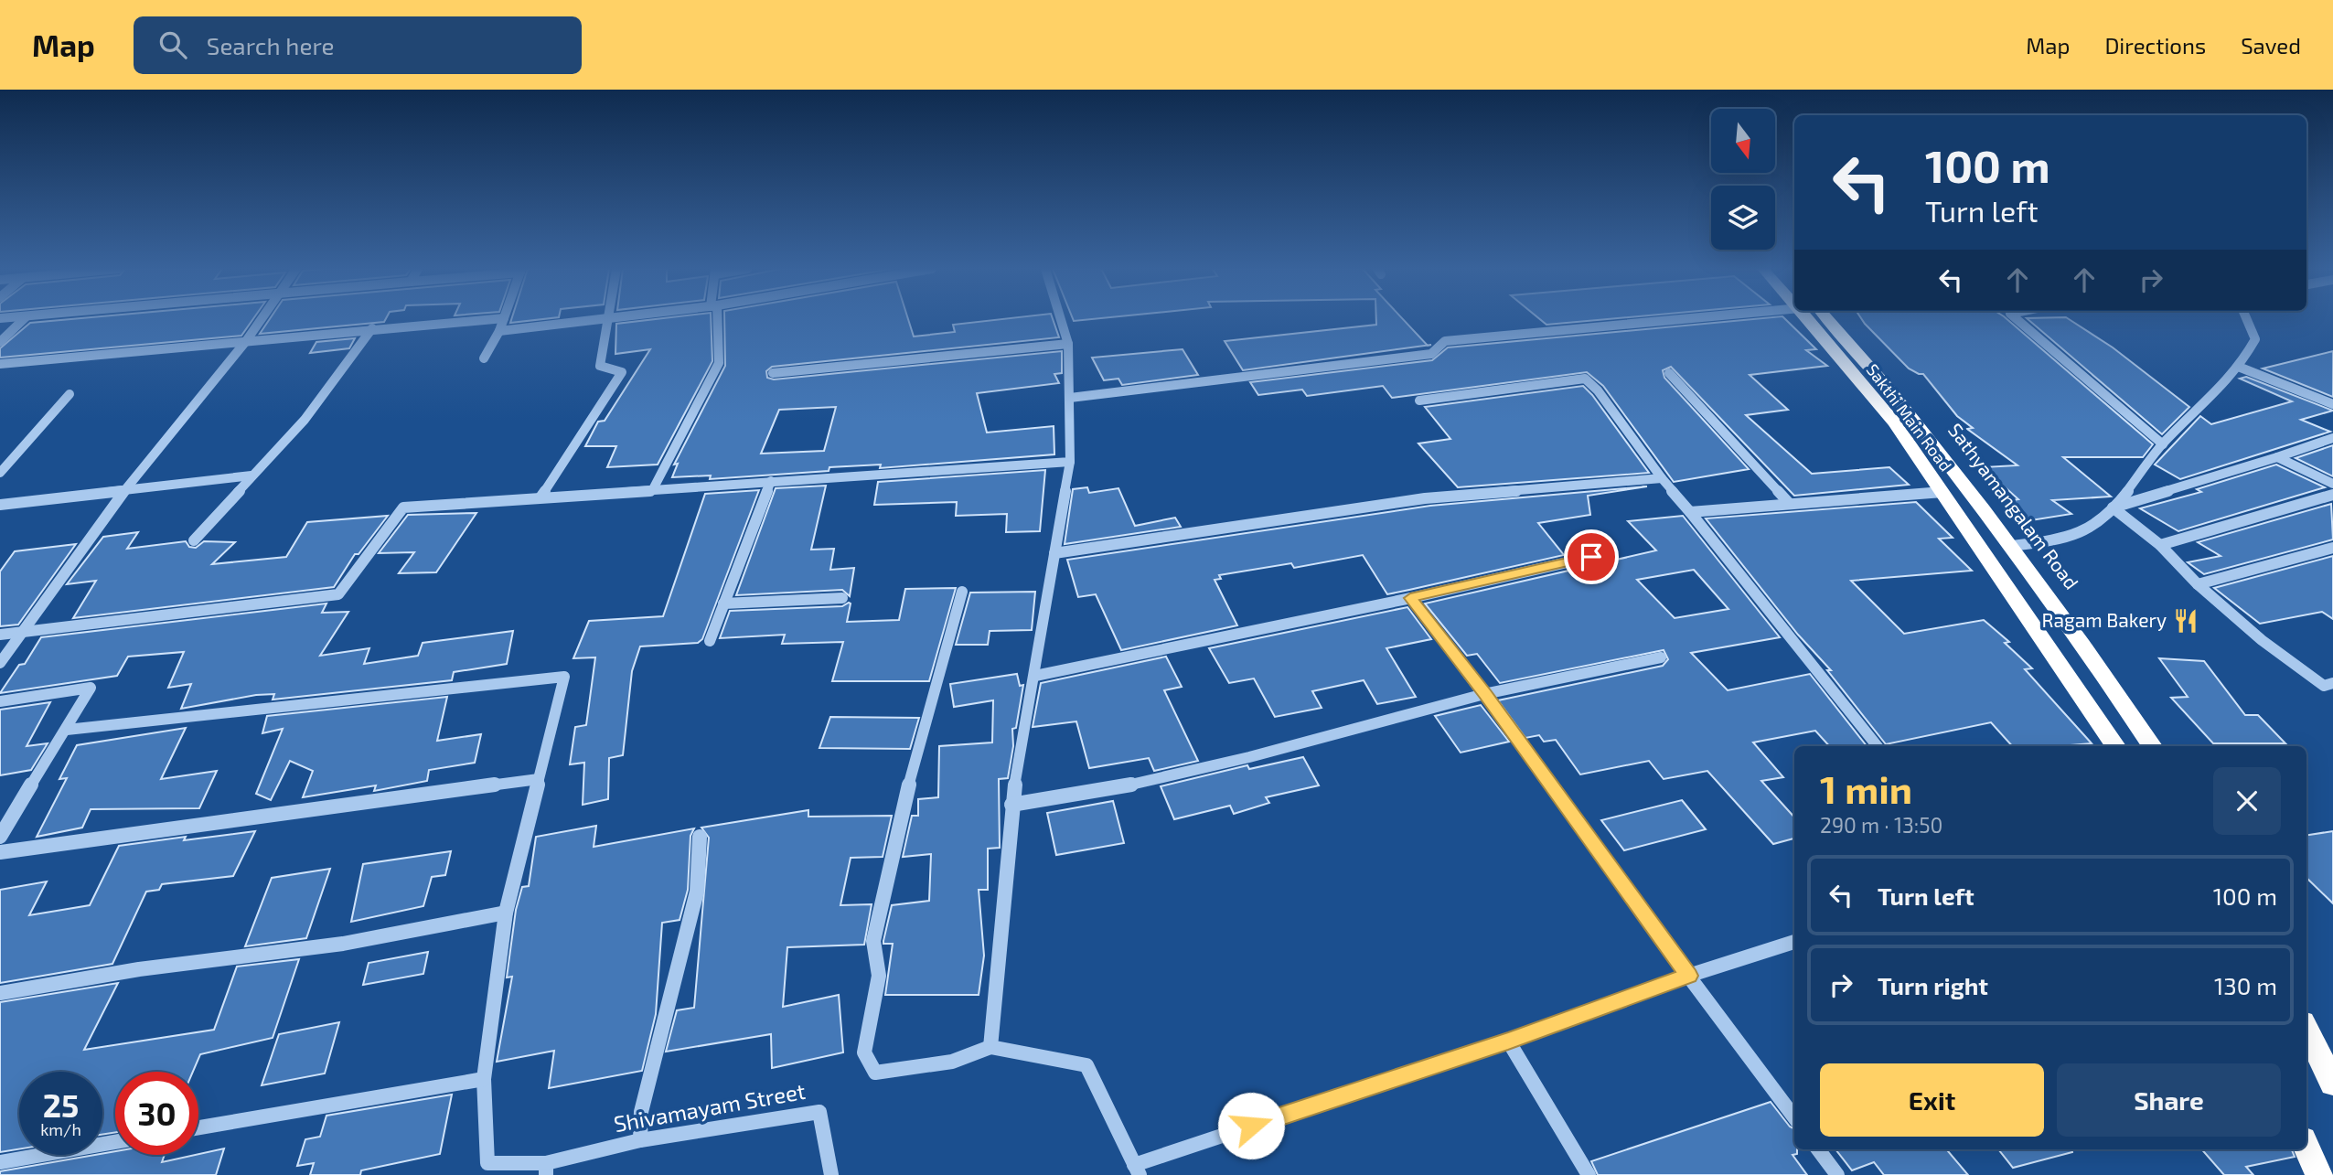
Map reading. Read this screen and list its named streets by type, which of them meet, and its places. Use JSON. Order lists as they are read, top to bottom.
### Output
{
  "streets": {
    "highway": ["Sakthi Main Road", "Sathyamangalam Road"],
    "street": ["Shivamayam Street"]
  },
  "places": {
    "restaurant": ["Ragam Bakery"]
  },
  "north": "bottom",
  "page": {
    "header": "Map",
    "search": "Search here",
    "nav": ["Map", "Directions", "Saved"],
    "turn": ["100 m", "Turn left"],
    "heading": ["1 min", "290 m · 13:50"],
    "list": [
      {
        "name": "Turn left",
        "value": "100 m"
      },
      {
        "name": "Turn right",
        "value": "130 m"
      }
    ],
    "buttons": ["Exit", "Share"],
    "speed": "25 km/h",
    "limit": "30"
  }
}
